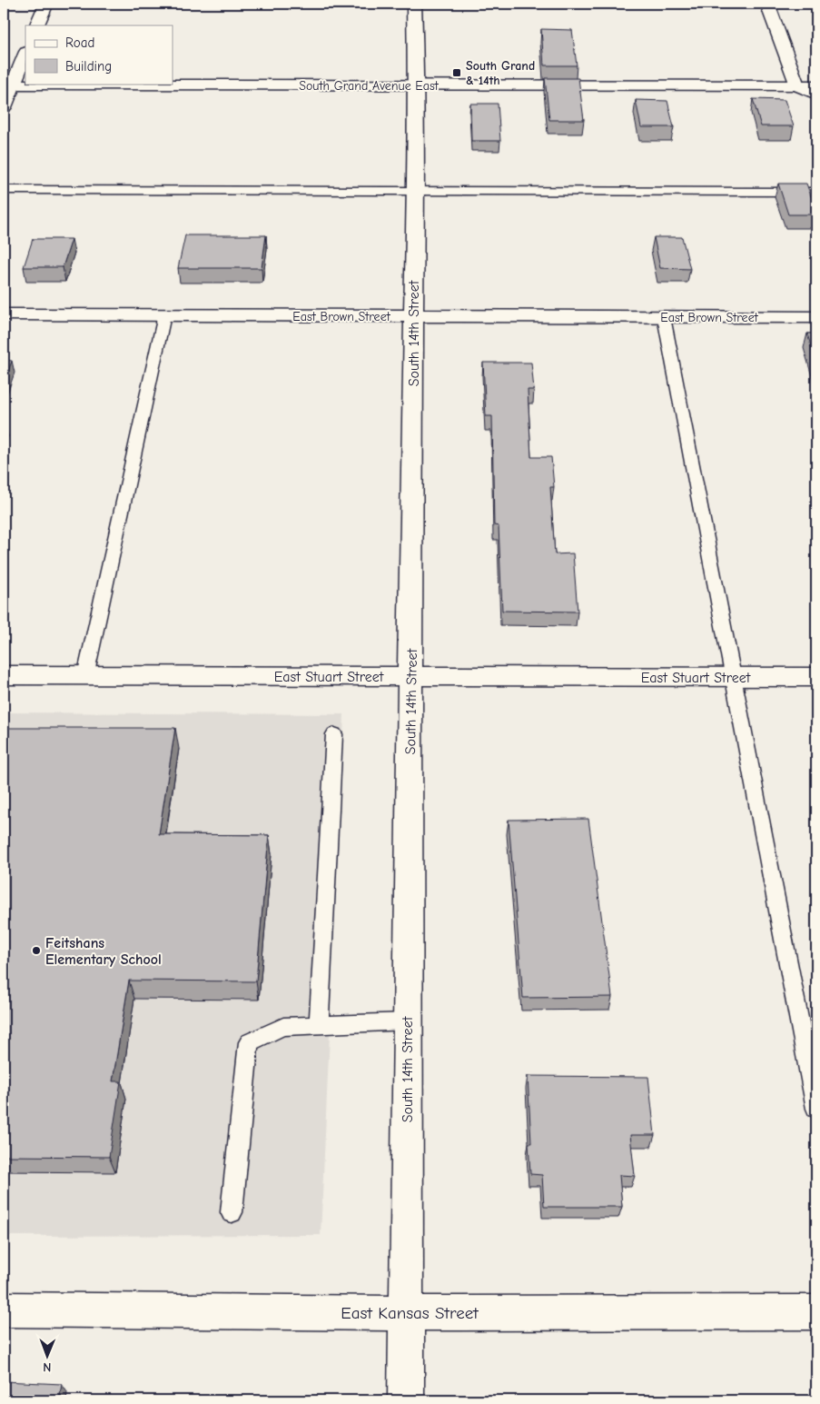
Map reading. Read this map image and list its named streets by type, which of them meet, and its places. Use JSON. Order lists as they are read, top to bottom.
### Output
{
  "streets": {
    "street": [
      "South Grand Avenue East",
      "East Brown Street",
      "South 14th Street",
      "East Stuart Street",
      "East Kansas Street"
    ]
  },
  "crossings": [
    ["South Grand Avenue East", "South 14th Street"],
    ["East Brown Street", "South 14th Street"],
    ["South 14th Street", "East Stuart Street"],
    ["South 14th Street", "East Kansas Street"]
  ],
  "places": {
    "transit": ["South Grand & 14th"],
    "other": ["Feitshans Elementary School"]
  },
  "legend": ["Road", "Building"],
  "north": "bottom"
}
